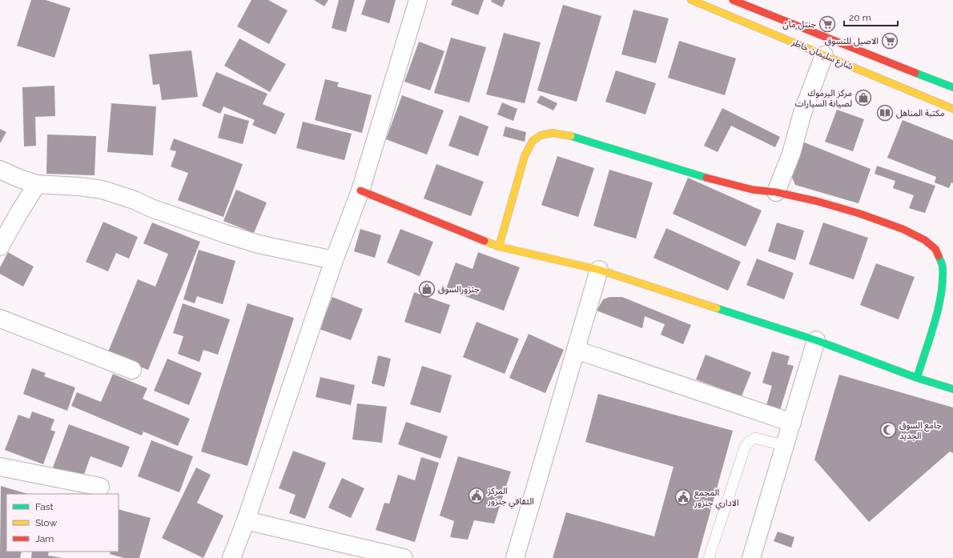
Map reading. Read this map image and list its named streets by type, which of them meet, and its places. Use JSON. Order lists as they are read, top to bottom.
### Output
{
  "streets": {
    "street": ["شارع سليمان خاطر"]
  },
  "places": {
    "supermarket": ["جنتل مان", "الاصيل للتسوق"],
    "shop": ["مركز اليرموك لصيانة السيارات", "جنزورالسوق"],
    "library": ["مكتبة المناهل"],
    "mosque": ["جامع السوق الجديد"],
    "public building": ["المركز الثقافي جنزور", "المجمع الاداري جنزور"]
  },
  "legend": ["Fast", "Slow", "Jam"],
  "scale_bar": "20 m"
}
